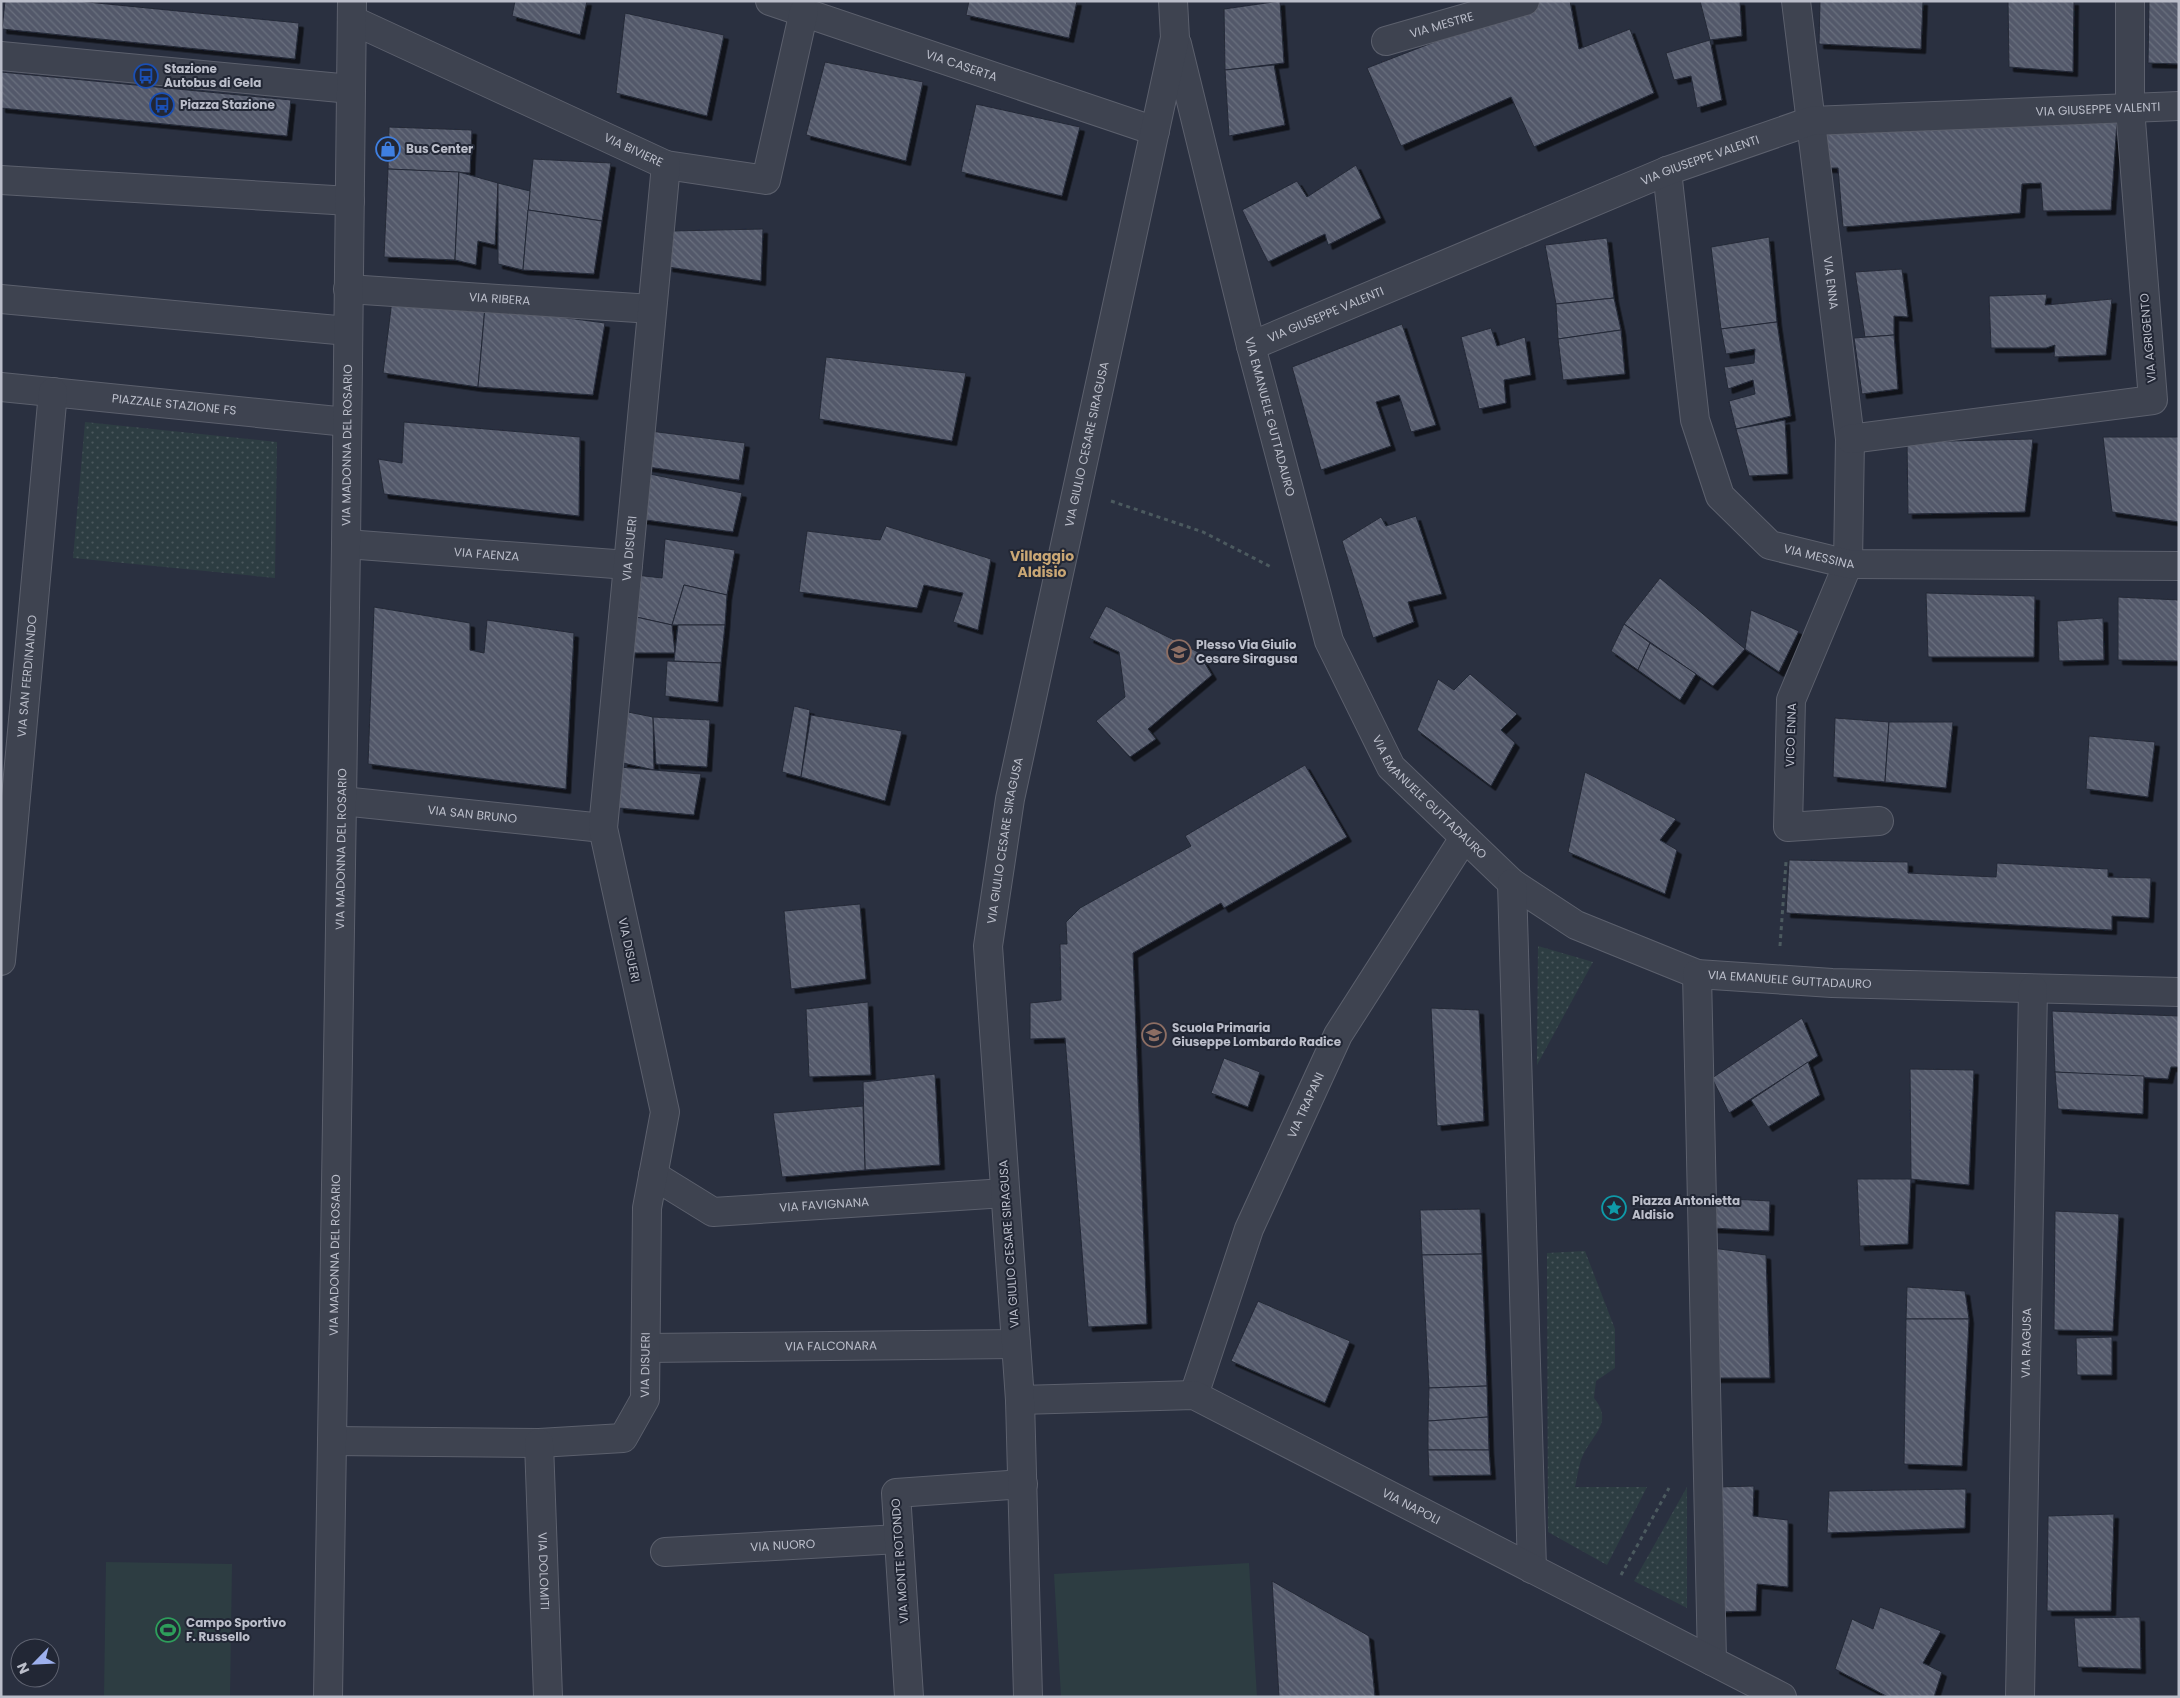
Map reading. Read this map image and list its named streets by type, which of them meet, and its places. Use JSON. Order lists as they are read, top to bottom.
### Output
{
  "streets": {
    "street": [
      "VIA MESTRE",
      "VIA CASERTA",
      "VIA GIUSEPPE VALENTI",
      "VIA BIVIERE",
      "VIA ENNA",
      "VIA RIBERA",
      "VIA AGRIGENTO",
      "PIAZZALE STAZIONE FS",
      "VIA EMANUELE GUTTADAURO",
      "VIA MADONNA DEL ROSARIO",
      "VIA GIULIO CESARE SIRAGUSA",
      "VIA DISUERI",
      "VIA FAENZA",
      "VIA MESSINA",
      "VIA SAN FERDINANDO",
      "VICO ENNA",
      "VIA SAN BRUNO",
      "VIA TRAPANI",
      "VIA FAVIGNANA",
      "VIA RAGUSA",
      "VIA FALCONARA",
      "VIA NAPOLI",
      "VIA NUORO",
      "VIA MONTE ROTONDO",
      "VIA DOLOMITI"
    ]
  },
  "crossings": [
    ["VIA CASERTA", "VIA BIVIERE"],
    ["VIA CASERTA", "VIA GIULIO CESARE SIRAGUSA"],
    ["VIA GIUSEPPE VALENTI", "VIA ENNA"],
    ["VIA GIUSEPPE VALENTI", "VIA AGRIGENTO"],
    ["VIA GIUSEPPE VALENTI", "VIA EMANUELE GUTTADAURO"],
    ["VIA GIUSEPPE VALENTI", "VIA MESSINA"],
    ["VIA BIVIERE", "VIA MADONNA DEL ROSARIO"],
    ["VIA BIVIERE", "VIA DISUERI"],
    ["VIA ENNA", "VIA AGRIGENTO"],
    ["VIA ENNA", "VIA MESSINA"],
    ["VIA ENNA", "VICO ENNA"],
    ["VIA RIBERA", "VIA MADONNA DEL ROSARIO"],
    ["VIA RIBERA", "VIA DISUERI"],
    ["PIAZZALE STAZIONE FS", "VIA MADONNA DEL ROSARIO"],
    ["PIAZZALE STAZIONE FS", "VIA SAN FERDINANDO"],
    ["VIA EMANUELE GUTTADAURO", "VIA GIULIO CESARE SIRAGUSA"],
    ["VIA EMANUELE GUTTADAURO", "VIA TRAPANI"],
    ["VIA EMANUELE GUTTADAURO", "VIA RAGUSA"],
    ["VIA MADONNA DEL ROSARIO", "VIA DISUERI"],
    ["VIA MADONNA DEL ROSARIO", "VIA FAENZA"],
    ["VIA MADONNA DEL ROSARIO", "VIA SAN BRUNO"],
    ["VIA GIULIO CESARE SIRAGUSA", "VIA FAVIGNANA"],
    ["VIA GIULIO CESARE SIRAGUSA", "VIA FALCONARA"],
    ["VIA GIULIO CESARE SIRAGUSA", "VIA NAPOLI"],
    ["VIA GIULIO CESARE SIRAGUSA", "VIA MONTE ROTONDO"],
    ["VIA DISUERI", "VIA FAENZA"],
    ["VIA DISUERI", "VIA SAN BRUNO"],
    ["VIA DISUERI", "VIA FAVIGNANA"],
    ["VIA DISUERI", "VIA FALCONARA"],
    ["VIA DISUERI", "VIA DOLOMITI"],
    ["VIA MESSINA", "VICO ENNA"],
    ["VIA TRAPANI", "VIA NAPOLI"],
    ["VIA NUORO", "VIA MONTE ROTONDO"]
  ],
  "districts": ["Villaggio Aldisio"],
  "places": {
    "bus stop": ["Stazione Autobus di Gela", "Piazza Stazione"],
    "shop": ["Bus Center"],
    "school or university": ["Plesso Via Giulio Cesare Siragusa", "Scuola Primaria Giuseppe Lombardo Radice"],
    "place": ["Piazza Antonietta Aldisio"],
    "sports": ["Campo Sportivo F. Russello"]
  },
  "north": "bottom left"
}
